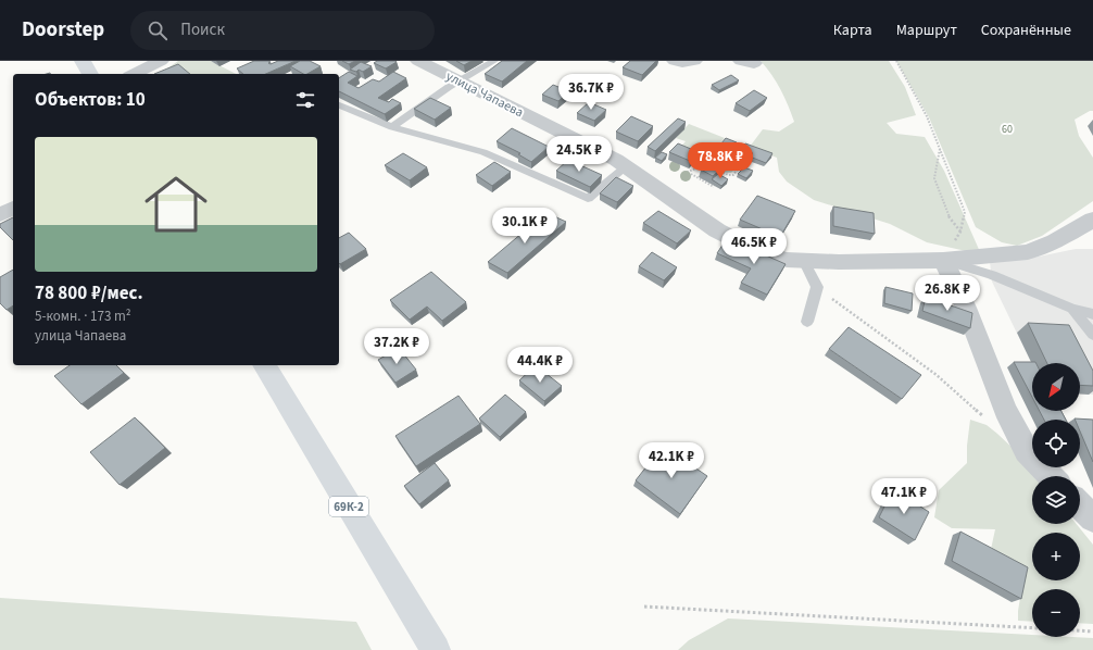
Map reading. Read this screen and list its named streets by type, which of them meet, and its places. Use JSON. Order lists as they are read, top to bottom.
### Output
{
  "streets": {
    "main road": ["69К-2"],
    "street": ["улица Чапаева"]
  },
  "parks": ["60"],
  "north": "bottom left",
  "page": {
    "header": "Doorstep",
    "search": "Поиск",
    "nav": ["Карта", "Маршрут", "Сохранённые"],
    "price": [
      "36.7K ₽",
      "24.5K ₽",
      "78.8K ₽",
      "30.1K ₽",
      "46.5K ₽",
      "26.8K ₽",
      "37.2K ₽",
      "44.4K ₽",
      "42.1K ₽",
      "47.1K ₽"
    ],
    "heading": "Объектов: 10",
    "list": [
      {
        "name": "78 800 ₽/мес.",
        "note": "5-комн. · 173 m² · улица Чапаева"
      }
    ],
    "map_buttons": ["+", "−"]
  }
}
